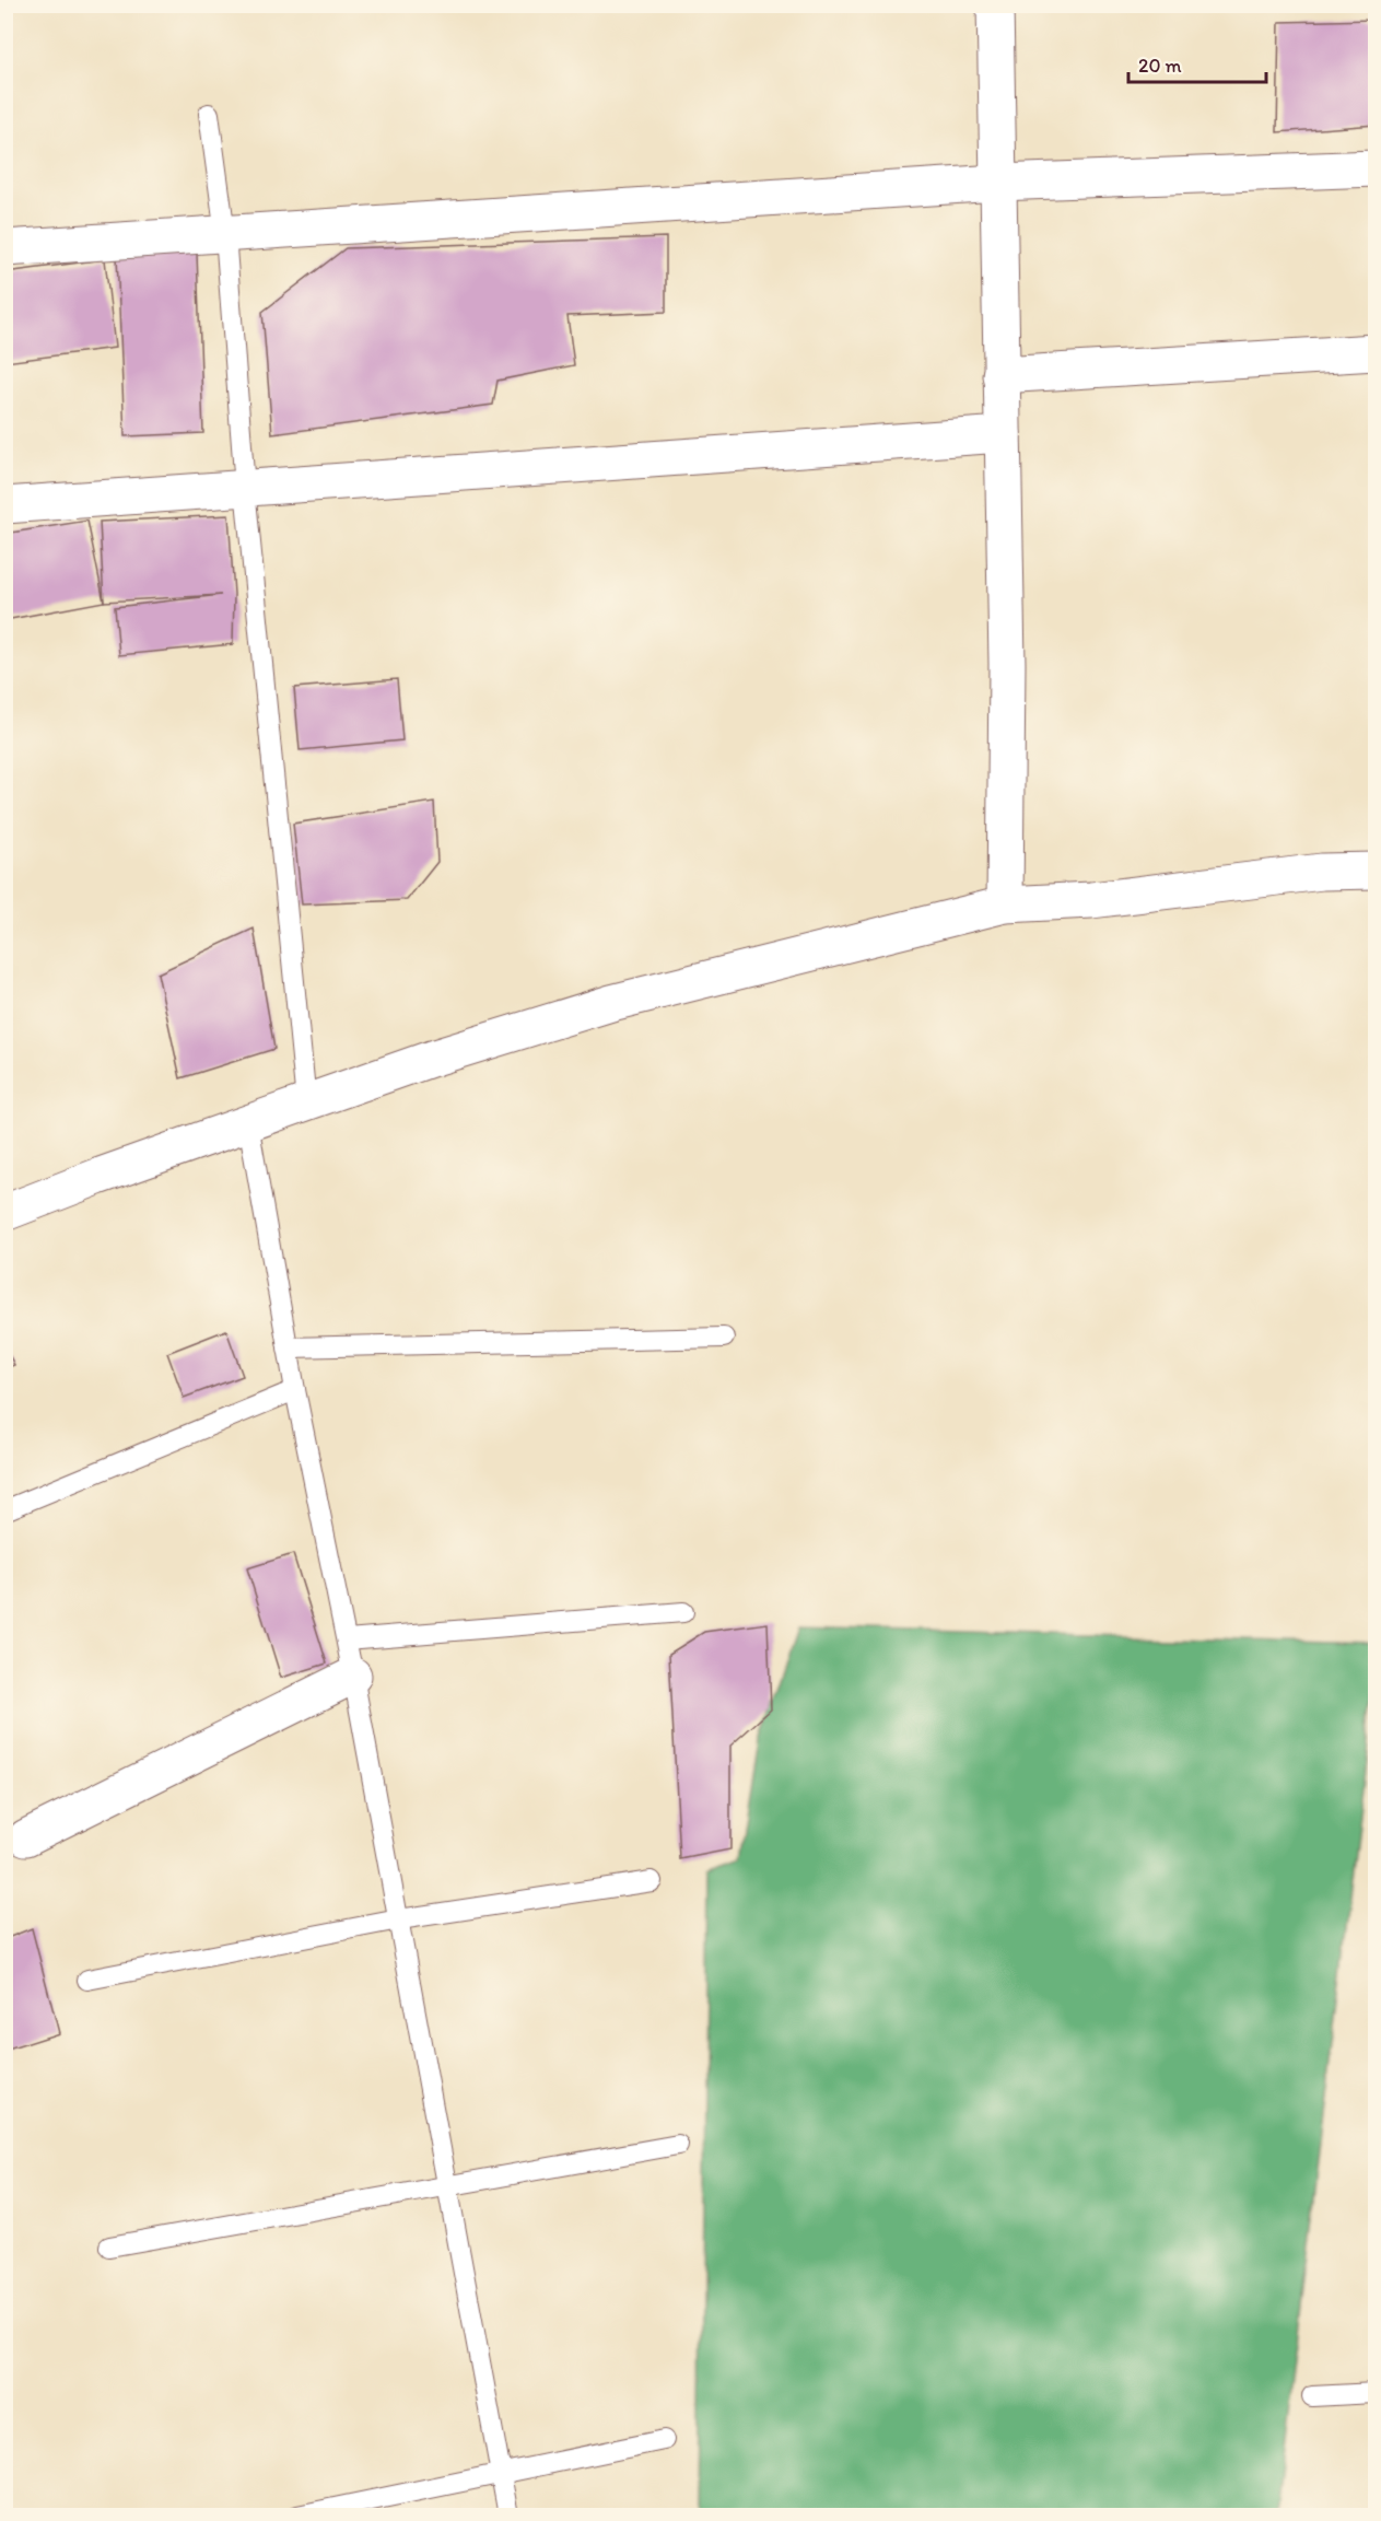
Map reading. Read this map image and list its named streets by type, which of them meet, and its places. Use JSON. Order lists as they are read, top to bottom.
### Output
{
  "scale_bar": "20 m"
}
